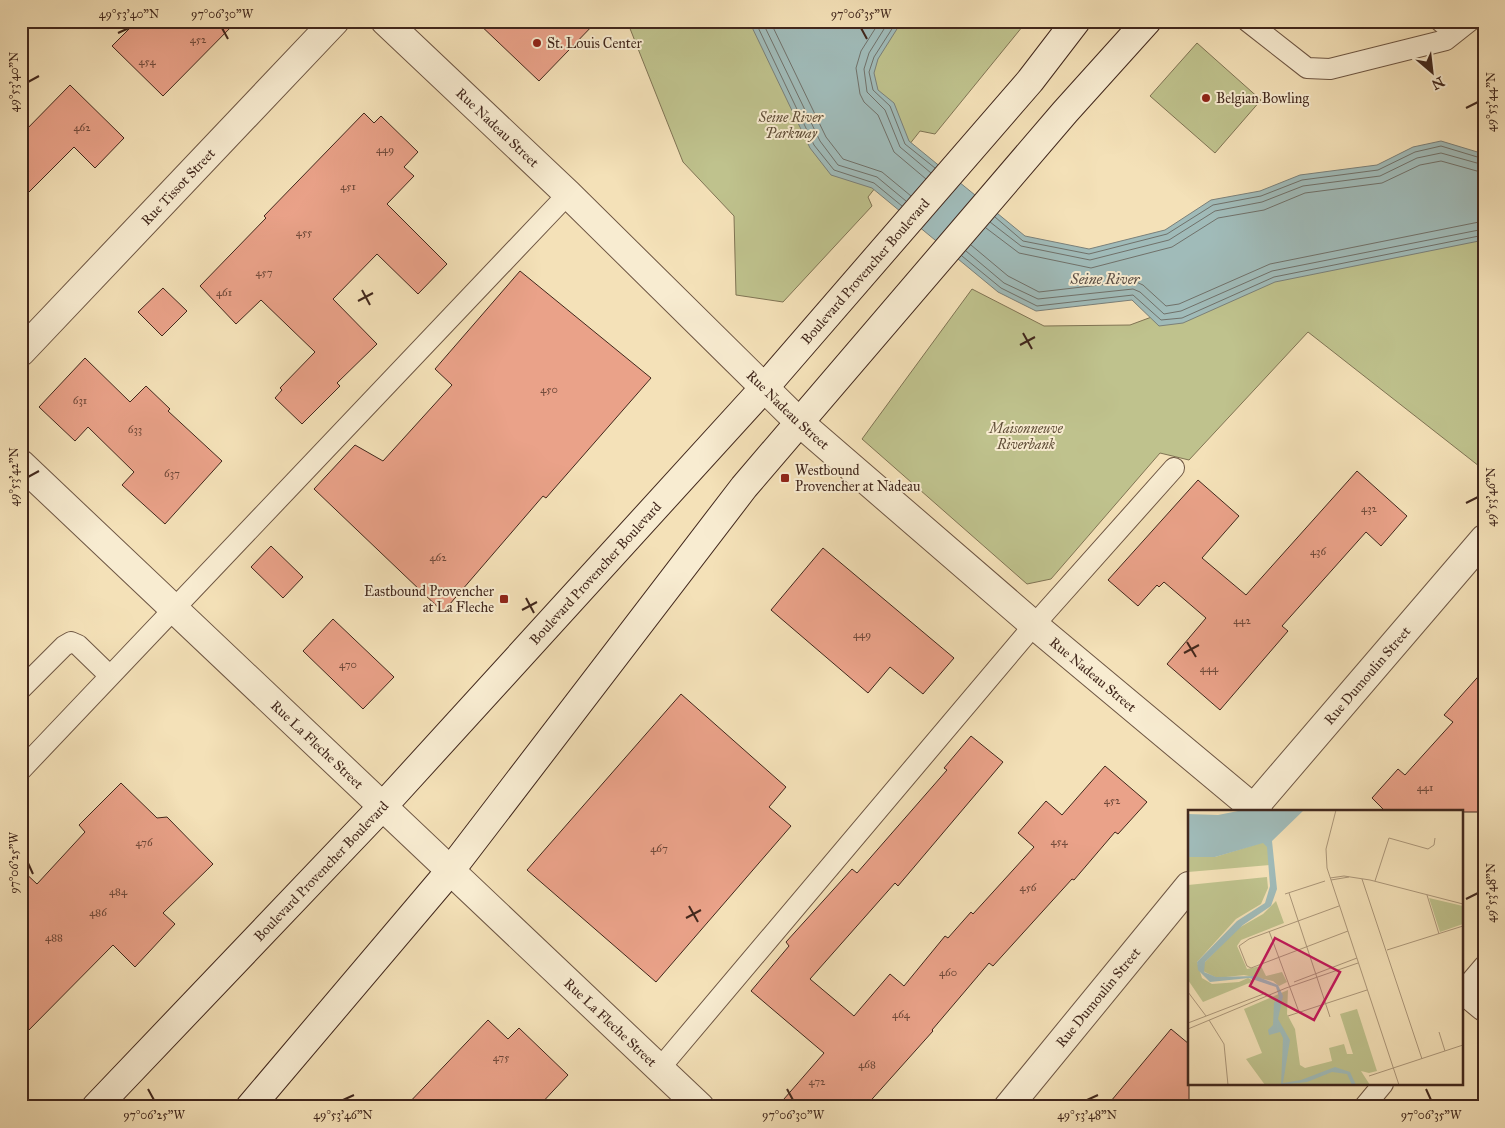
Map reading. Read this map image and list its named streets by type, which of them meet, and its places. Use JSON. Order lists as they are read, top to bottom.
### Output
{
  "streets": {
    "street": [
      "Rue Nadeau Street",
      "Rue Tissot Street",
      "Boulevard Provencher Boulevard",
      "Rue Dumoulin Street",
      "Rue La Fleche Street"
    ]
  },
  "crossings": [
    ["Rue Nadeau Street", "Boulevard Provencher Boulevard"],
    ["Rue Nadeau Street", "Rue Dumoulin Street"],
    ["Boulevard Provencher Boulevard", "Rue La Fleche Street"]
  ],
  "water": ["Seine River"],
  "parks": ["Seine River Parkway", "Maisonneuve Riverbank"],
  "places": {
    "other": ["St. Louis Center", "Belgian Bowling"],
    "transit": ["Westbound Provencher at Nadeau", "Eastbound Provencher at La Fleche"]
  },
  "house_numbers": [
    "452",
    "454",
    "462",
    "449",
    "451",
    "455",
    "457",
    "461",
    "450",
    "631",
    "633",
    "637",
    "432",
    "436",
    "462",
    "442",
    "449",
    "470",
    "444",
    "441",
    "452",
    "454",
    "476",
    "467",
    "456",
    "484",
    "486",
    "488",
    "460",
    "464",
    "475",
    "468",
    "472"
  ],
  "north": "bottom right",
  "coordinates": [
    "49°53'40\"N",
    "97°06'30\"W",
    "97°06'35\"W",
    "49°53'44\"N",
    "49°53'42\"N",
    "49°53'46\"N",
    "97°06'25\"W",
    "49°53'48\"N"
  ]
}
